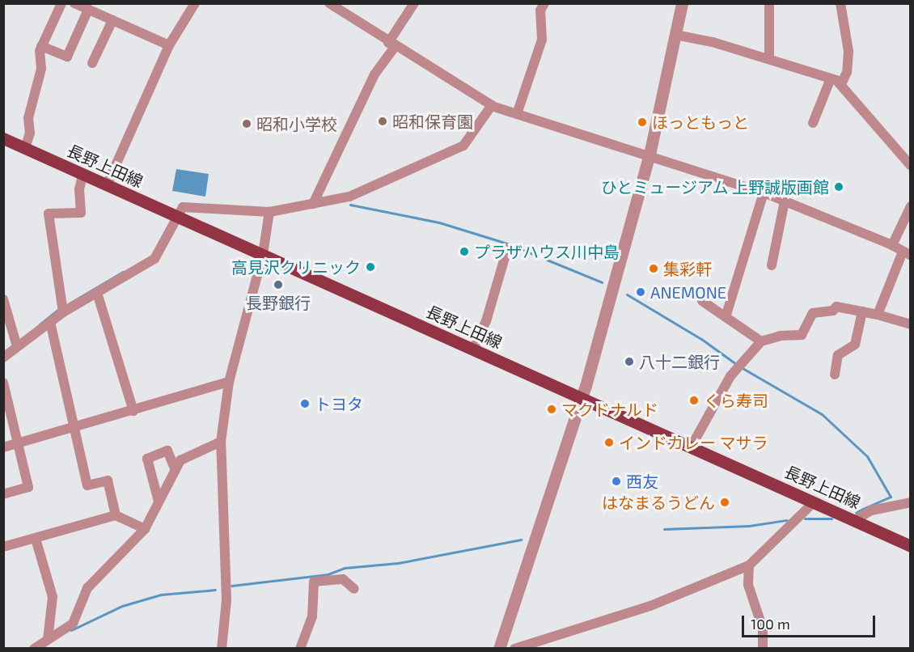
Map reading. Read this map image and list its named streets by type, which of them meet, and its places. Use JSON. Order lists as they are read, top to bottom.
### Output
{
  "streets": {
    "main road": ["長野上田線"]
  },
  "places": [
    "昭和保育園",
    "ほっともっと",
    "昭和小学校",
    "ひとミュージアム 上野誠版画館",
    "プラザハウス川中島",
    "高見沢クリニック",
    "集彩軒",
    "長野銀行",
    "ANEMONE",
    "八十二銀行",
    "くら寿司",
    "トヨタ",
    "マクドナルド",
    "インドカレー マサラ",
    "西友",
    "はなまるうどん"
  ],
  "scale_bar": "100 m"
}
